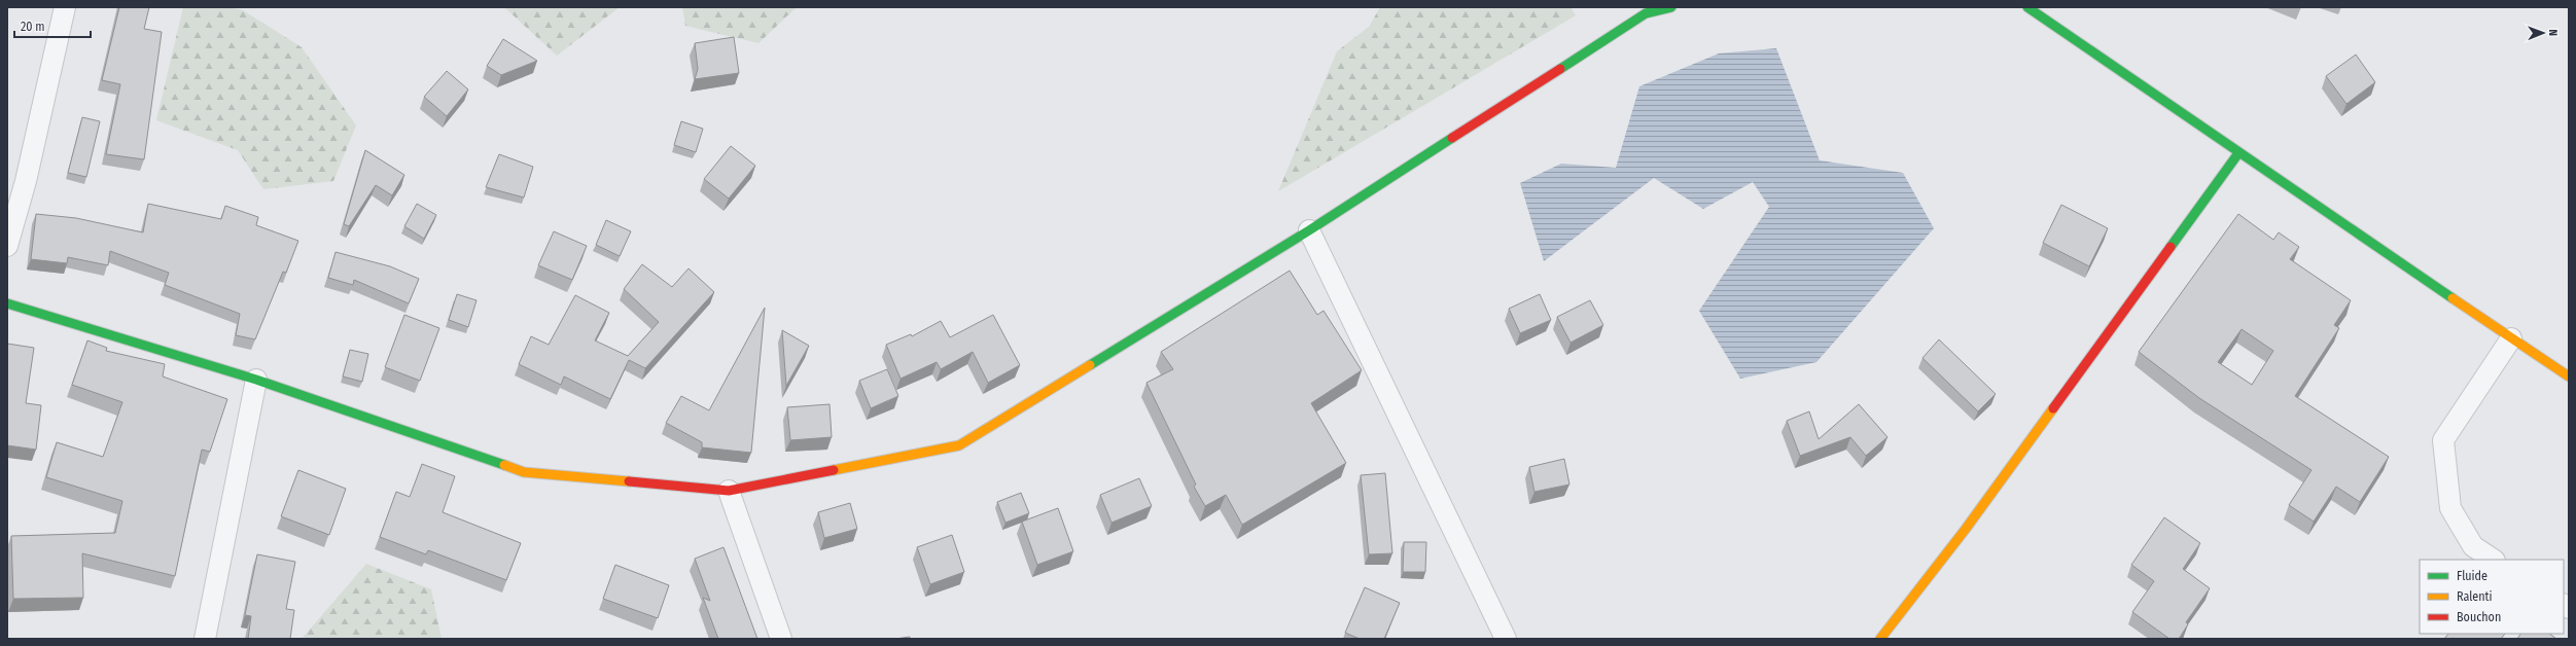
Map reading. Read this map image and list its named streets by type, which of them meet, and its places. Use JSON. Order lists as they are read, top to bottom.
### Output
{
  "legend": ["Fluide", "Ralenti", "Bouchon"],
  "scale_bar": "20 m",
  "north": "right"
}
